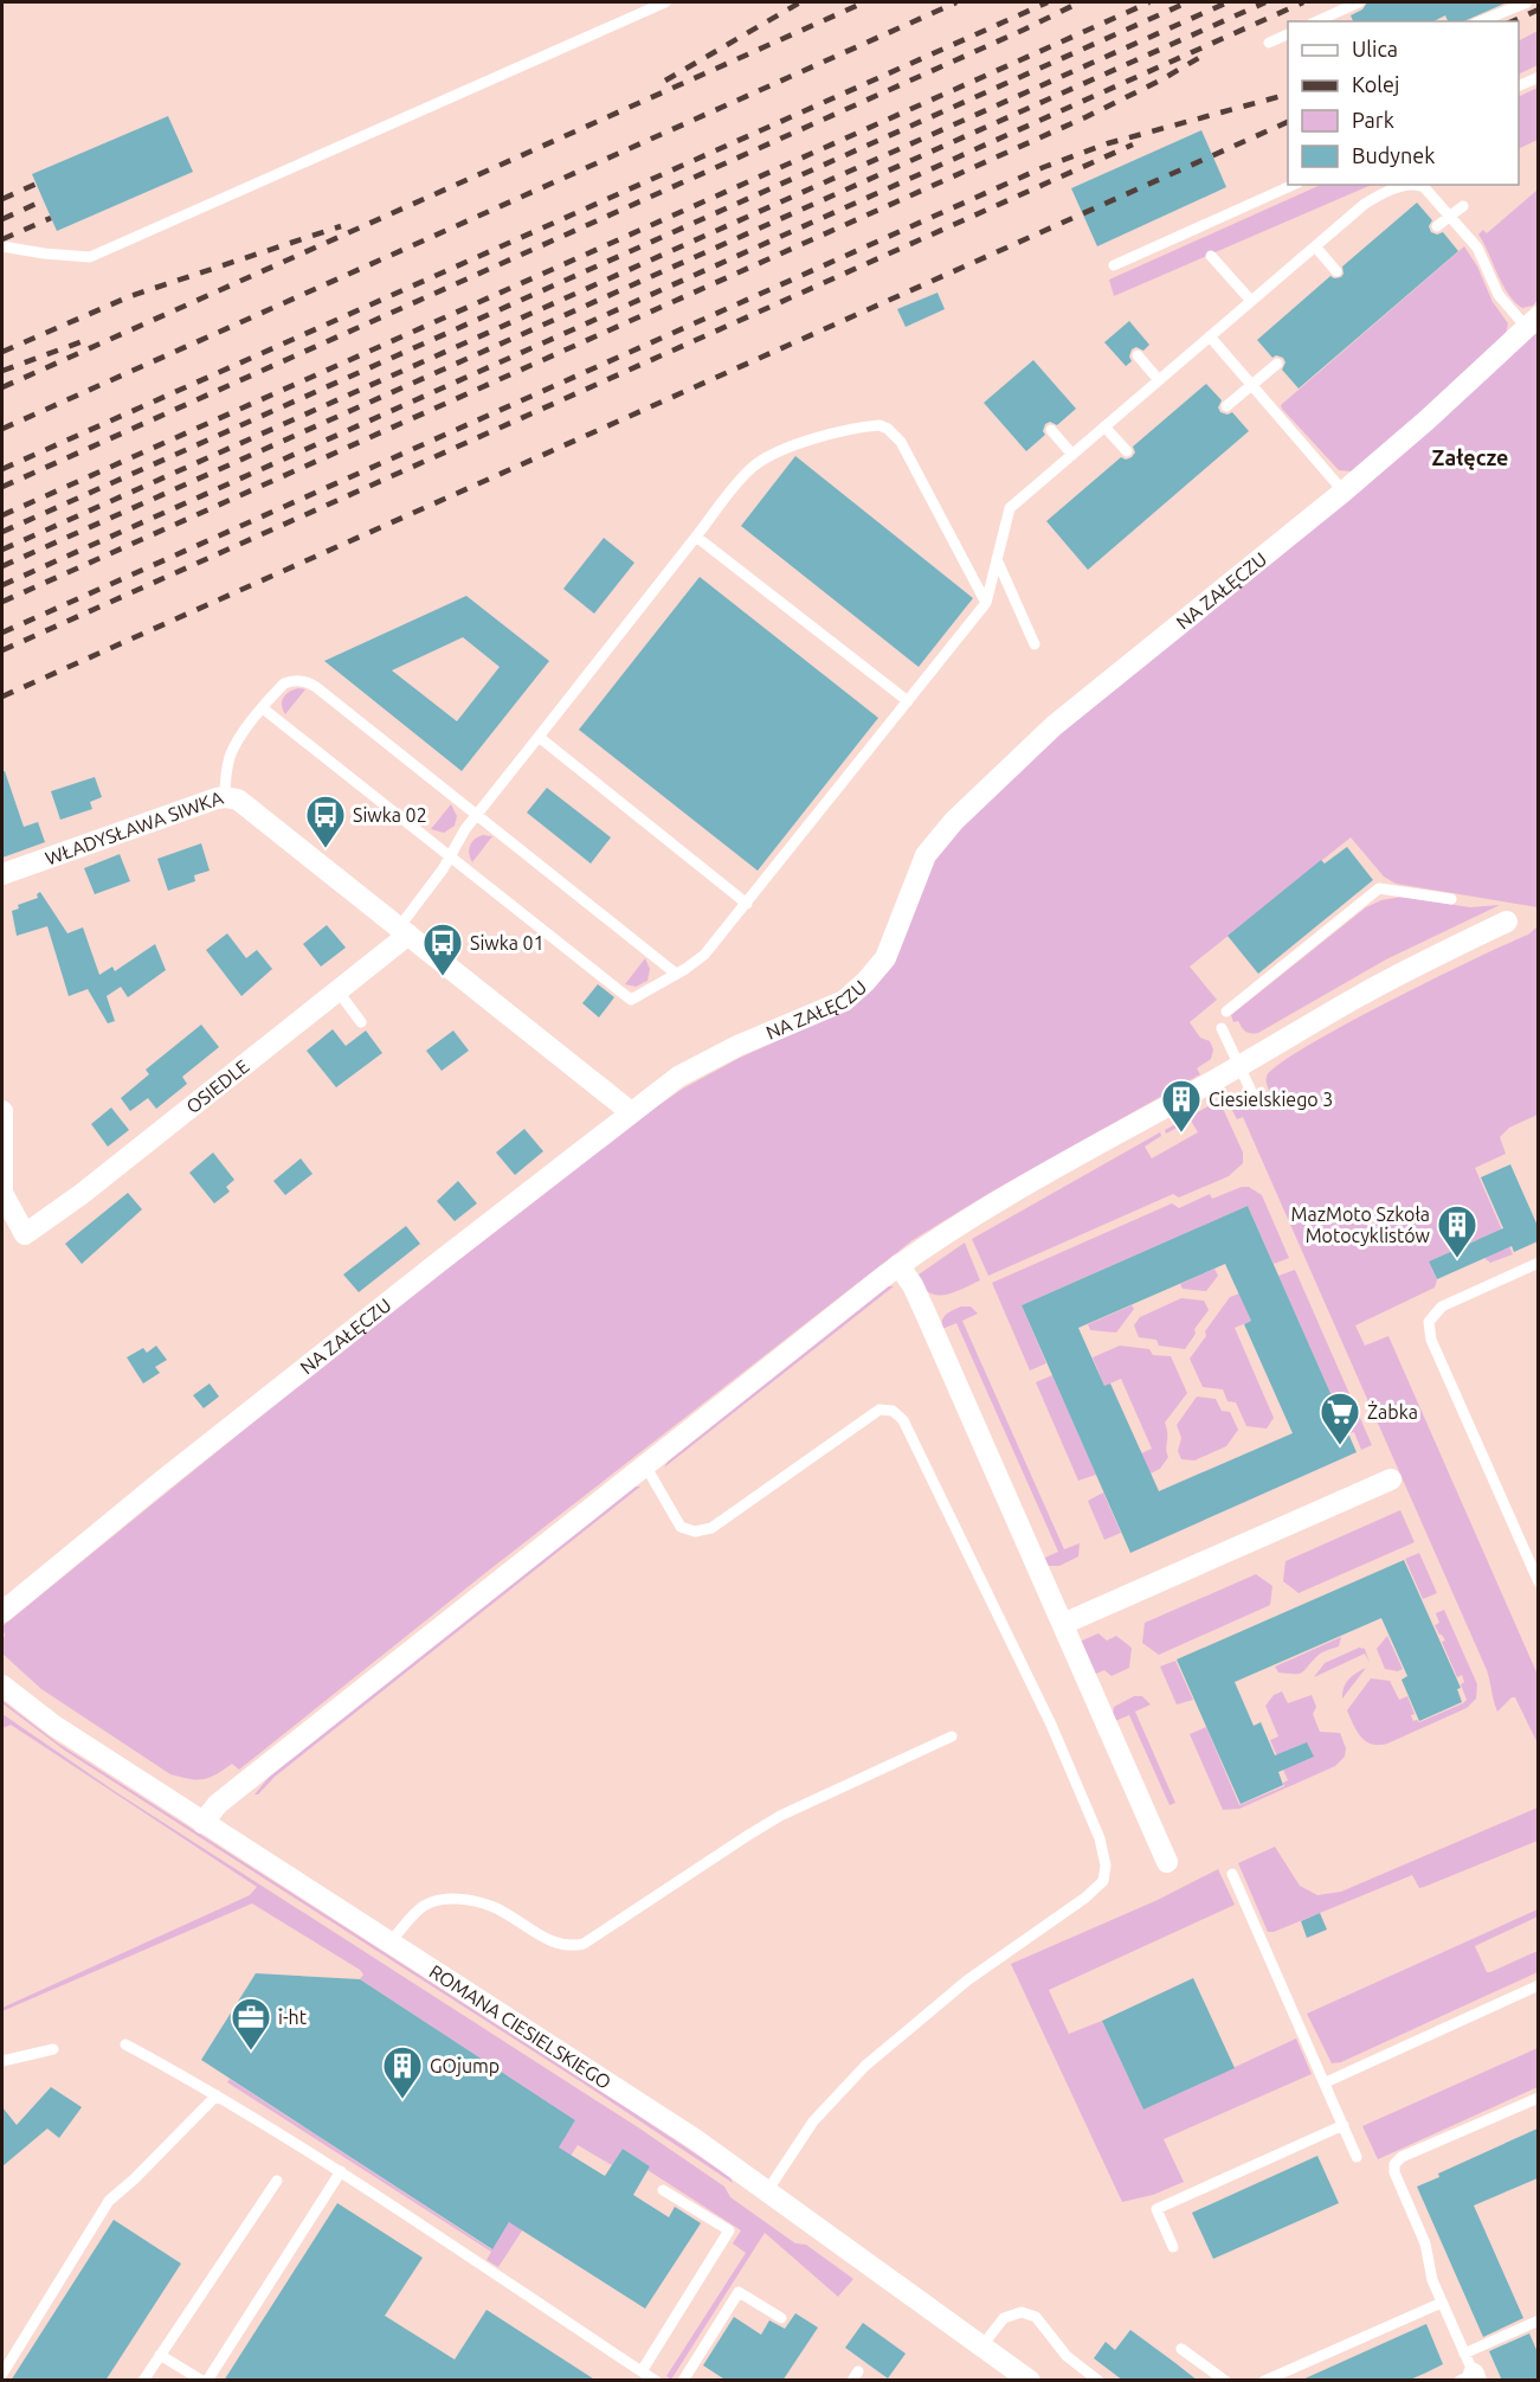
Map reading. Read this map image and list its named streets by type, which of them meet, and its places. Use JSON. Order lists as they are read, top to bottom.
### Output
{
  "streets": {
    "street": [
      "NA ZAŁĘCZU",
      "WŁADYSŁAWA SIWKA",
      "OSIEDLE",
      "ROMANA CIESIELSKIEGO"
    ]
  },
  "crossings": [
    ["NA ZAŁĘCZU", "WŁADYSŁAWA SIWKA"],
    ["WŁADYSŁAWA SIWKA", "OSIEDLE"]
  ],
  "districts": ["Załęcze"],
  "places": {
    "bus stop": ["Siwka 02", "Siwka 01"],
    "building": ["Ciesielskiego 3", "MazMoto Szkoła Motocyklistów", "GOjump"],
    "supermarket": ["Żabka"],
    "office": ["i-ht"]
  },
  "legend": [
    "Ulica",
    "Kolej",
    "Park",
    "Budynek"
  ]
}
